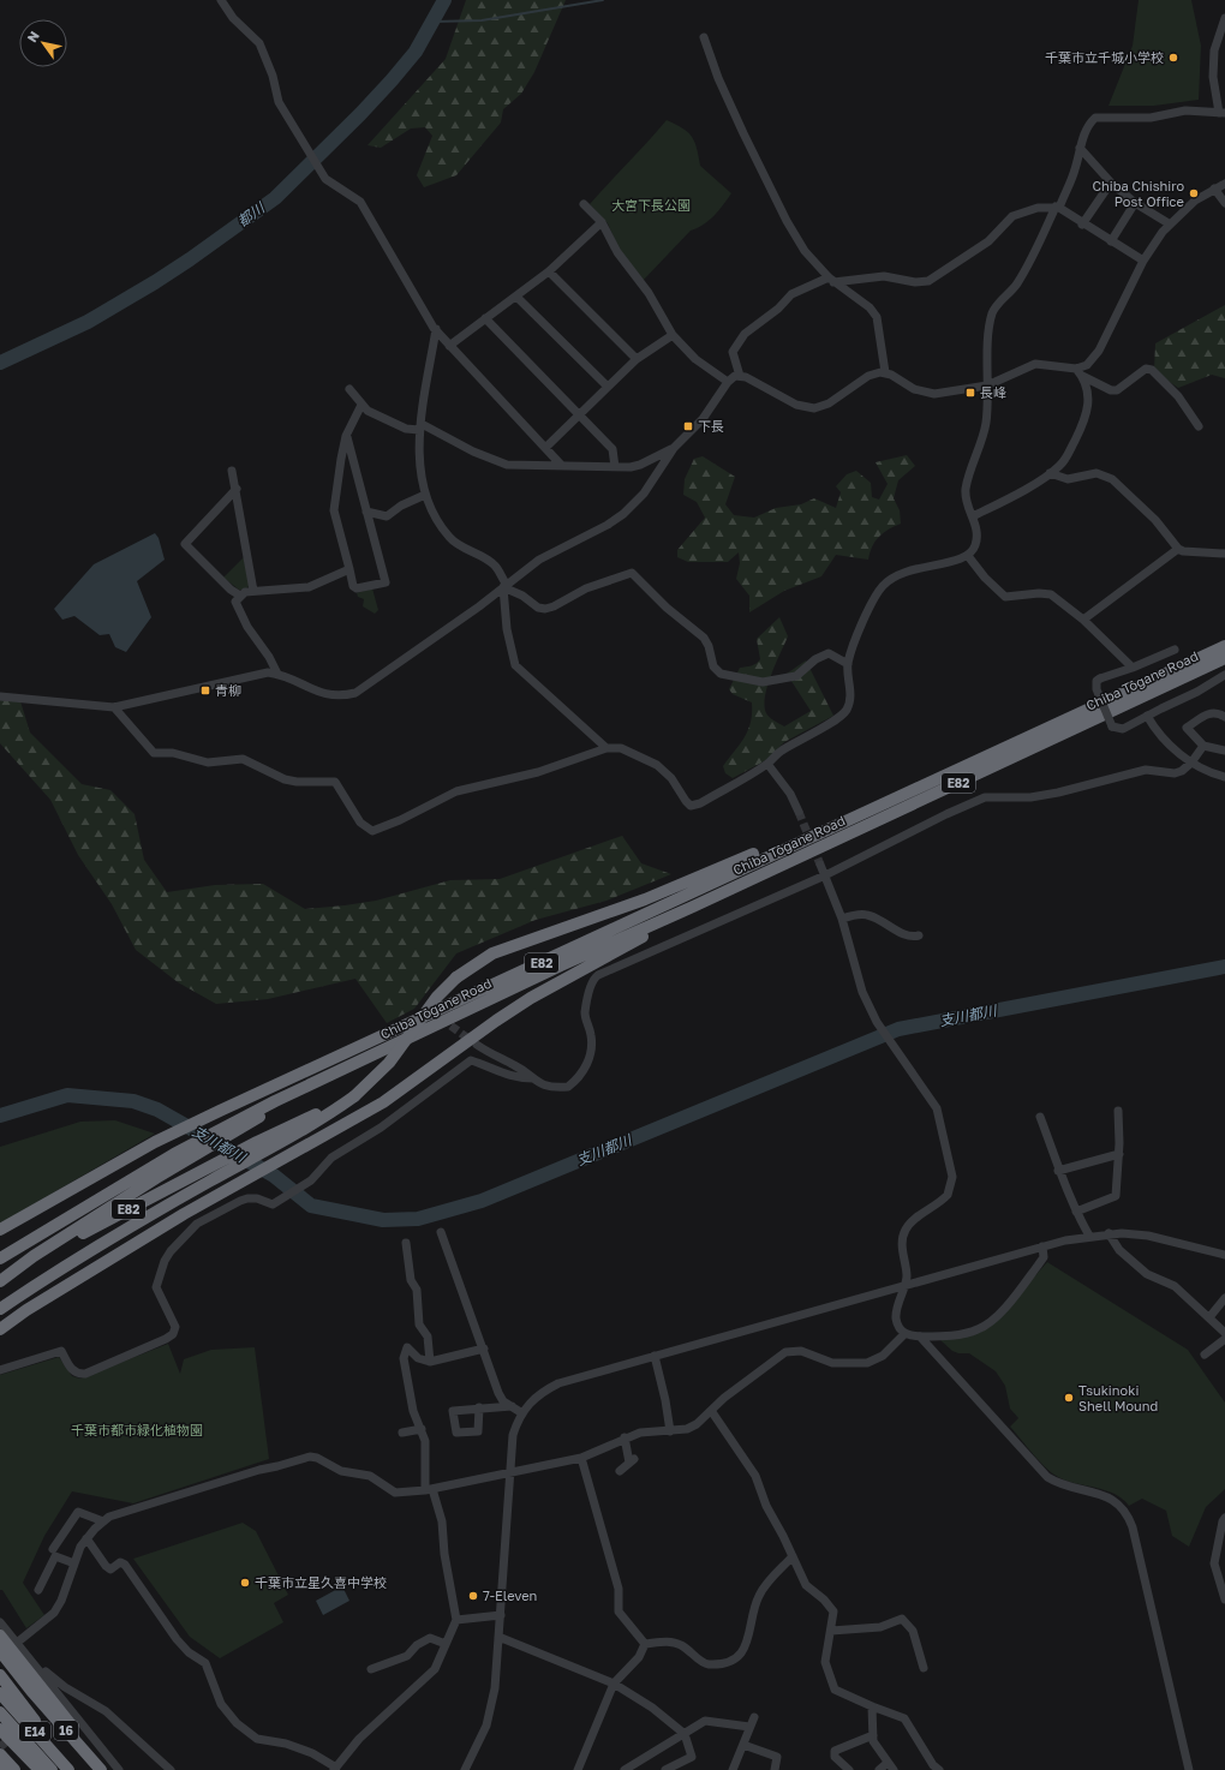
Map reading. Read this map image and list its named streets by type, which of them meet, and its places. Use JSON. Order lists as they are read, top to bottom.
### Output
{
  "streets": {
    "highway": [
      "Chiba Tōgane Road",
      "E82",
      "16",
      "E14"
    ]
  },
  "crossings": [
    ["Chiba Tōgane Road", "E82"]
  ],
  "water": ["都川", "支川都川"],
  "parks": ["大宮下長公園", "千葉市都市緑化植物園"],
  "places": {
    "other": [
      "千葉市立千城小学校",
      "Chiba Chishiro Post Office",
      "Tsukinoki Shell Mound",
      "千葉市立星久喜中学校",
      "7-Eleven"
    ],
    "transit": ["長峰", "下長", "青柳"]
  },
  "north": "top left"
}
